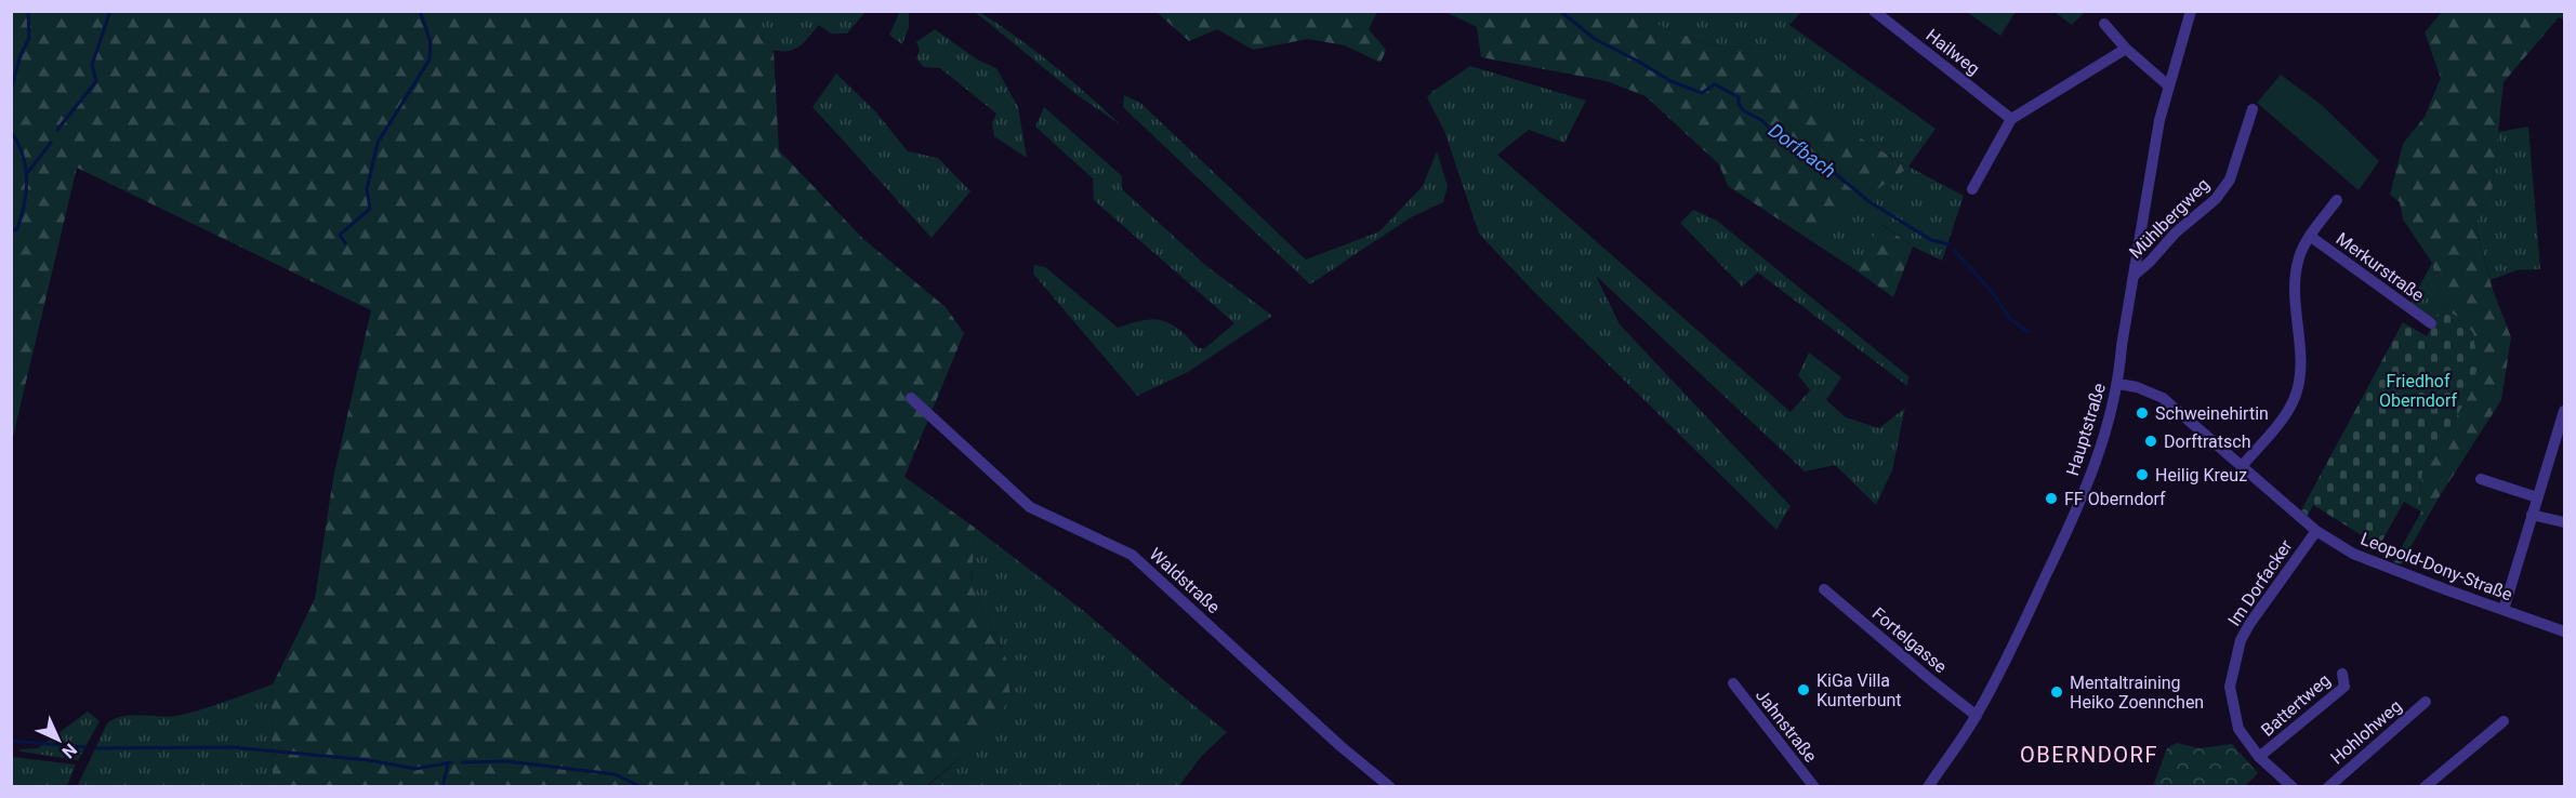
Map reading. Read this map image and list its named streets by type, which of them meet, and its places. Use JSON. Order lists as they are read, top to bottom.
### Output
{
  "streets": {
    "street": [
      "Hailweg",
      "Mühlbergweg",
      "Merkurstraße",
      "Hauptstraße",
      "Leopold-Dony-Straße",
      "Waldstraße",
      "Im Dorfacker",
      "Fortelgasse",
      "Battertweg",
      "Jahnstraße",
      "Hohlohweg"
    ]
  },
  "crossings": [
    ["Mühlbergweg", "Hauptstraße"],
    ["Merkurstraße", "Leopold-Dony-Straße"],
    ["Hauptstraße", "Leopold-Dony-Straße"],
    ["Hauptstraße", "Fortelgasse"],
    ["Leopold-Dony-Straße", "Im Dorfacker"],
    ["Im Dorfacker", "Battertweg"]
  ],
  "districts": ["OBERNDORF"],
  "water": ["Dorfbach"],
  "parks": ["Friedhof Oberndorf"],
  "places": [
    "Schweinehirtin",
    "Dorftratsch",
    "Heilig Kreuz",
    "FF Oberndorf",
    "KiGa Villa Kunterbunt",
    "Mentaltraining Heiko Zoennchen"
  ],
  "north": "bottom right"
}
